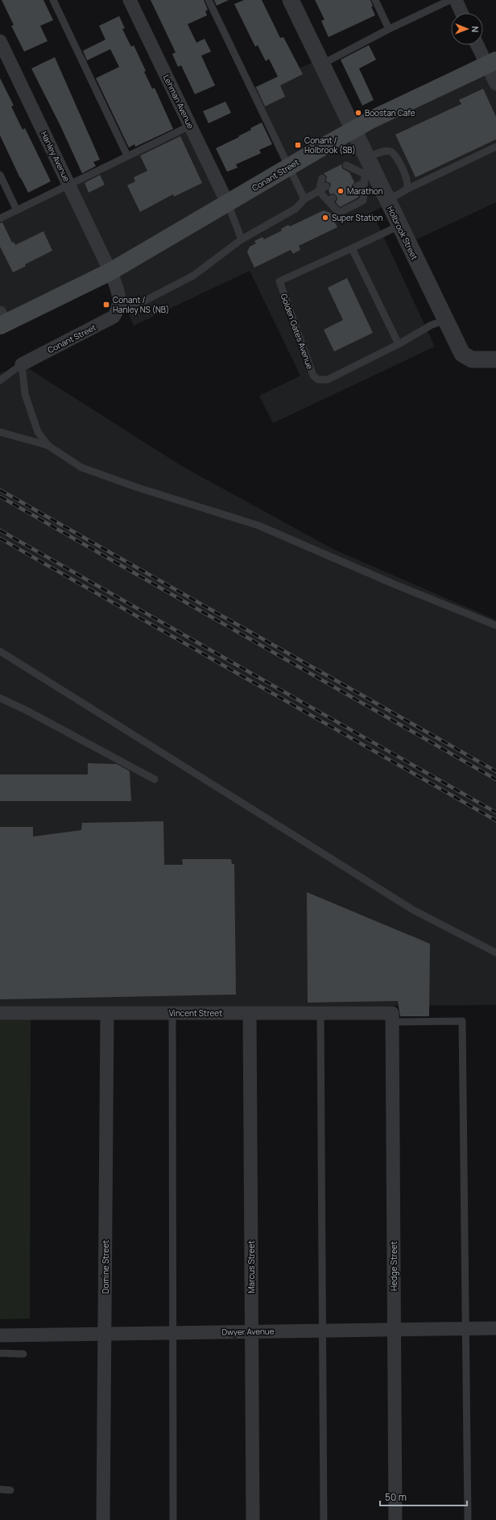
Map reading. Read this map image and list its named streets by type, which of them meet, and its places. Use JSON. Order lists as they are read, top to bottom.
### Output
{
  "streets": {
    "main road": ["Conant Street"],
    "street": [
      "Lehman Avenue",
      "Hanley Avenue",
      "Holbrook Street",
      "Vincent Street",
      "Hedge Street",
      "Domine Street",
      "Marcus Street",
      "Dwyer Avenue"
    ],
    "lane": ["Golden Gates Avenue"]
  },
  "crossings": [
    ["Lehman Avenue", "Conant Street"],
    ["Hanley Avenue", "Conant Street"],
    ["Conant Street", "Holbrook Street"],
    ["Holbrook Street", "Golden Gates Avenue"],
    ["Vincent Street", "Hedge Street"],
    ["Vincent Street", "Domine Street"],
    ["Vincent Street", "Marcus Street"],
    ["Hedge Street", "Dwyer Avenue"],
    ["Domine Street", "Dwyer Avenue"],
    ["Marcus Street", "Dwyer Avenue"]
  ],
  "places": {
    "other": ["Boostan Cafe", "Marathon", "Super Station"],
    "transit": ["Conant / Holbrook (SB)", "Conant / Hanley NS (NB)"]
  },
  "scale_bar": "50 m",
  "north": "right"
}
